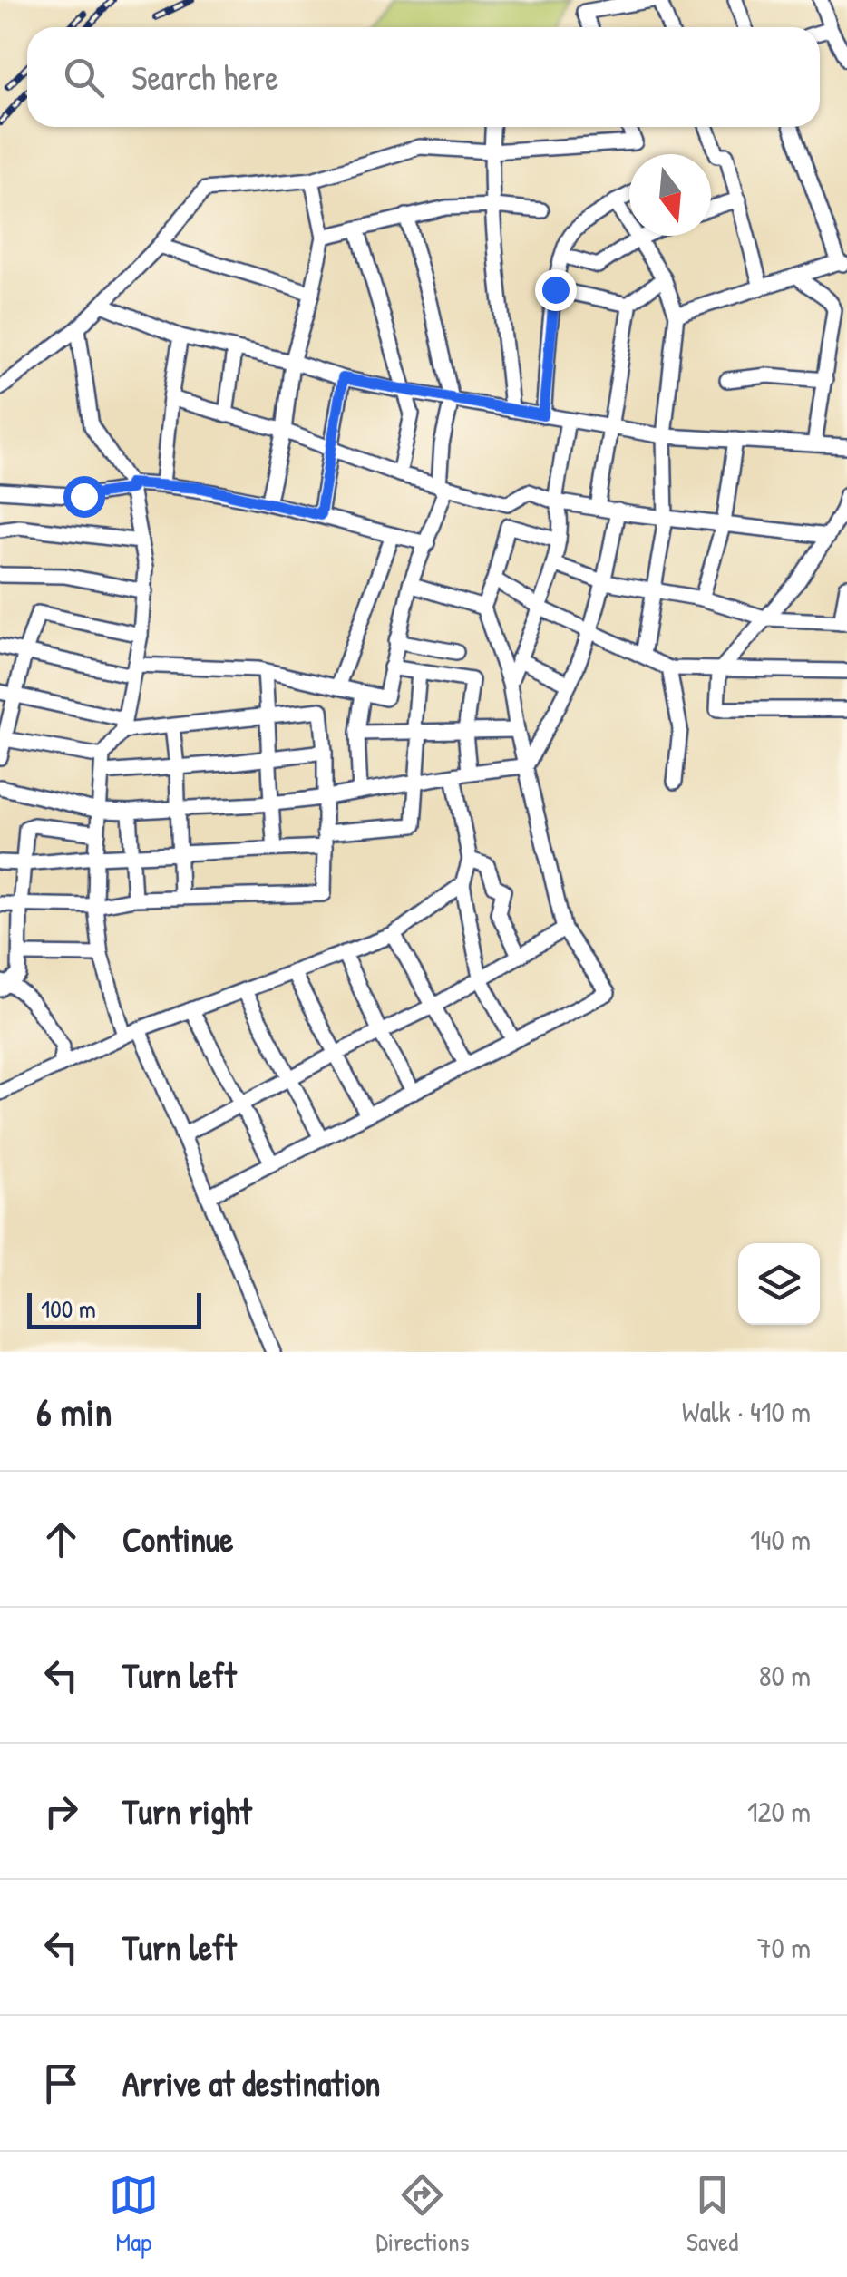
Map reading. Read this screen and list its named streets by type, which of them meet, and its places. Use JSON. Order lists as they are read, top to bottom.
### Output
{
  "scale_bar": "100 m",
  "north": "bottom",
  "page": {
    "search": "Search here",
    "scale": "100 m",
    "heading": ["6 min", "Walk · 410 m"],
    "list": [
      ["Continue", "140 m"],
      ["Turn left", "80 m"],
      ["Turn right", "120 m"],
      ["Turn left", "70 m"],
      "Arrive at destination"
    ],
    "nav": ["Map", "Directions", "Saved"]
  }
}
